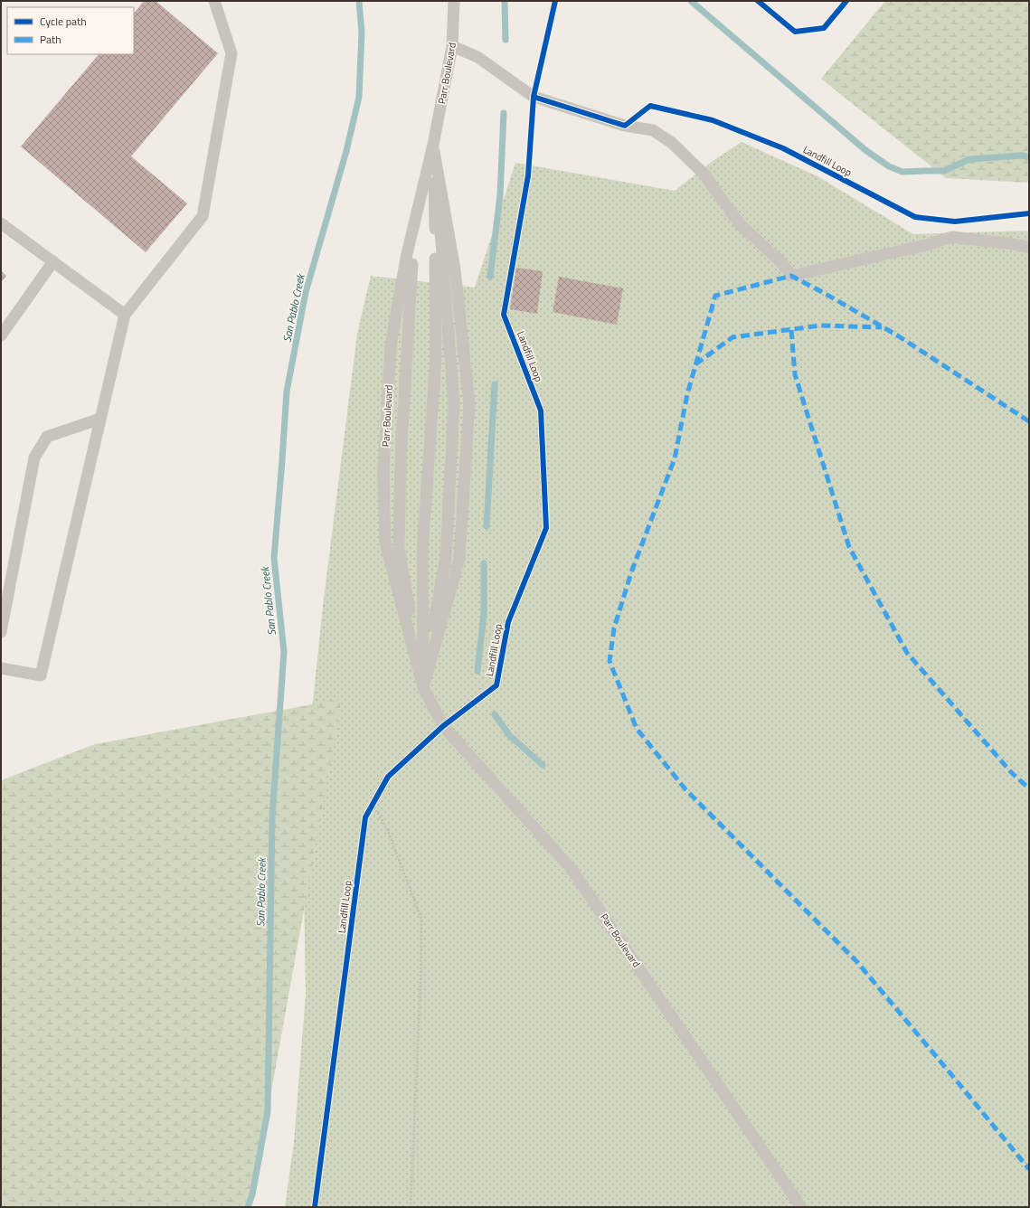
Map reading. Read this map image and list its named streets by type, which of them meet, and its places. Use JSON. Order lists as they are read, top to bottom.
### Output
{
  "streets": {
    "lane": ["Parr Boulevard"],
    "cycle path": ["Landfill Loop"]
  },
  "water": ["San Pablo Creek"],
  "legend": ["Cycle path", "Path"]
}
